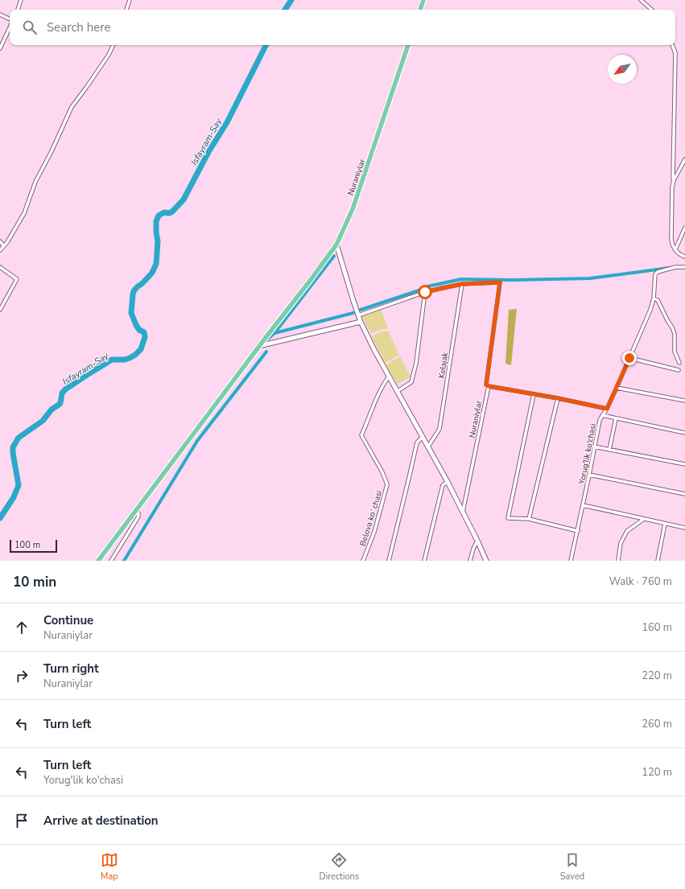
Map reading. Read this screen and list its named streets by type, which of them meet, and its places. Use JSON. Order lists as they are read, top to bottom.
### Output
{
  "streets": {
    "main road": ["Nuraniylar"],
    "street": ["Kelajak", "Yorug'lik ko'chasi", "Belova koʻchasi"]
  },
  "crossings": [
    ["Nuraniylar", "Kelajak"]
  ],
  "water": ["Isfayram-Say"],
  "scale_bar": "100 m",
  "north": "bottom left",
  "page": {
    "search": "Search here",
    "scale": "100 m",
    "heading": ["10 min", "Walk · 760 m"],
    "list": [
      ["Continue", "Nuraniylar", "160 m"],
      ["Turn right", "Nuraniylar", "220 m"],
      ["Turn left", "260 m"],
      ["Turn left", "Yorug'lik ko'chasi", "120 m"],
      "Arrive at destination"
    ],
    "nav": ["Map", "Directions", "Saved"]
  }
}
